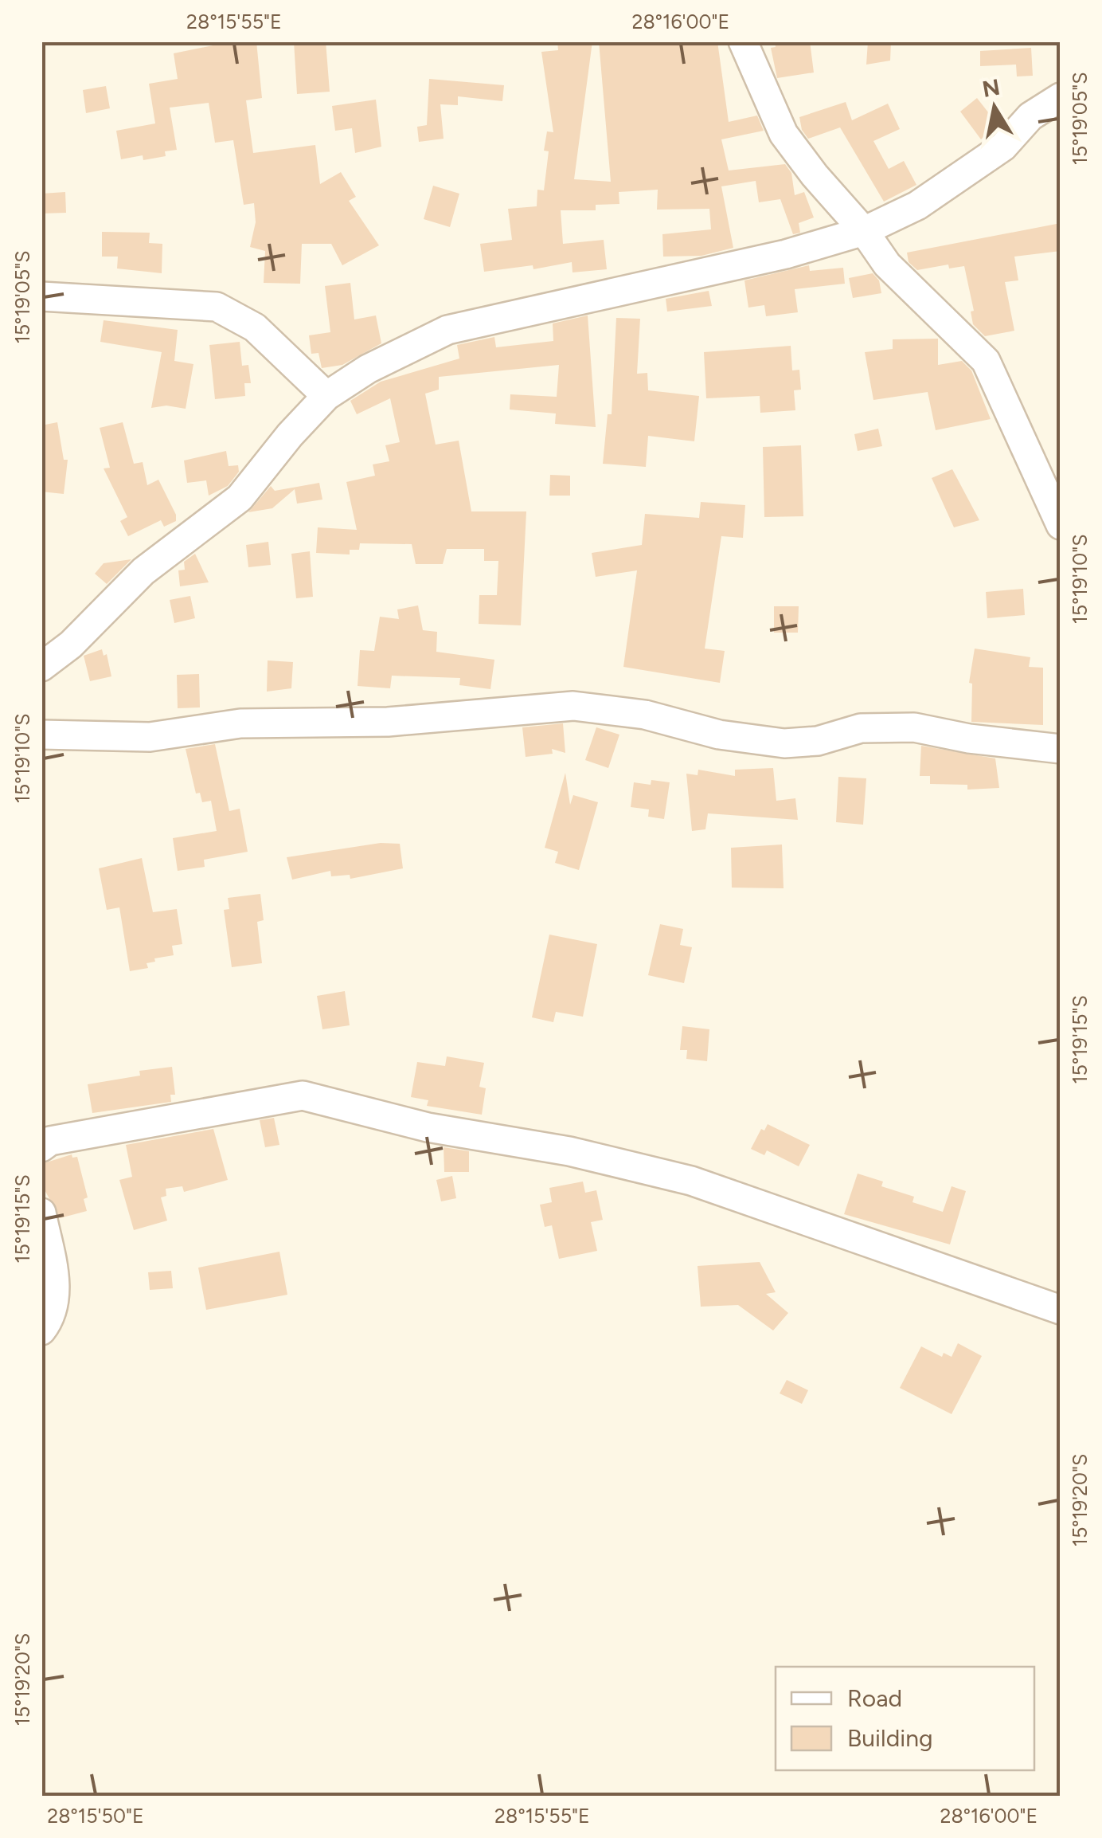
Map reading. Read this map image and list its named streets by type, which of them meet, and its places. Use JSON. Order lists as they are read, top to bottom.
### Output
{
  "legend": ["Road", "Building"],
  "north": "top",
  "coordinates": [
    "28°15'55\"E",
    "28°16'00\"E",
    "15°19'05\"S",
    "15°19'10\"S",
    "15°19'15\"S",
    "15°19'20\"S",
    "28°15'50\"E"
  ]
}
